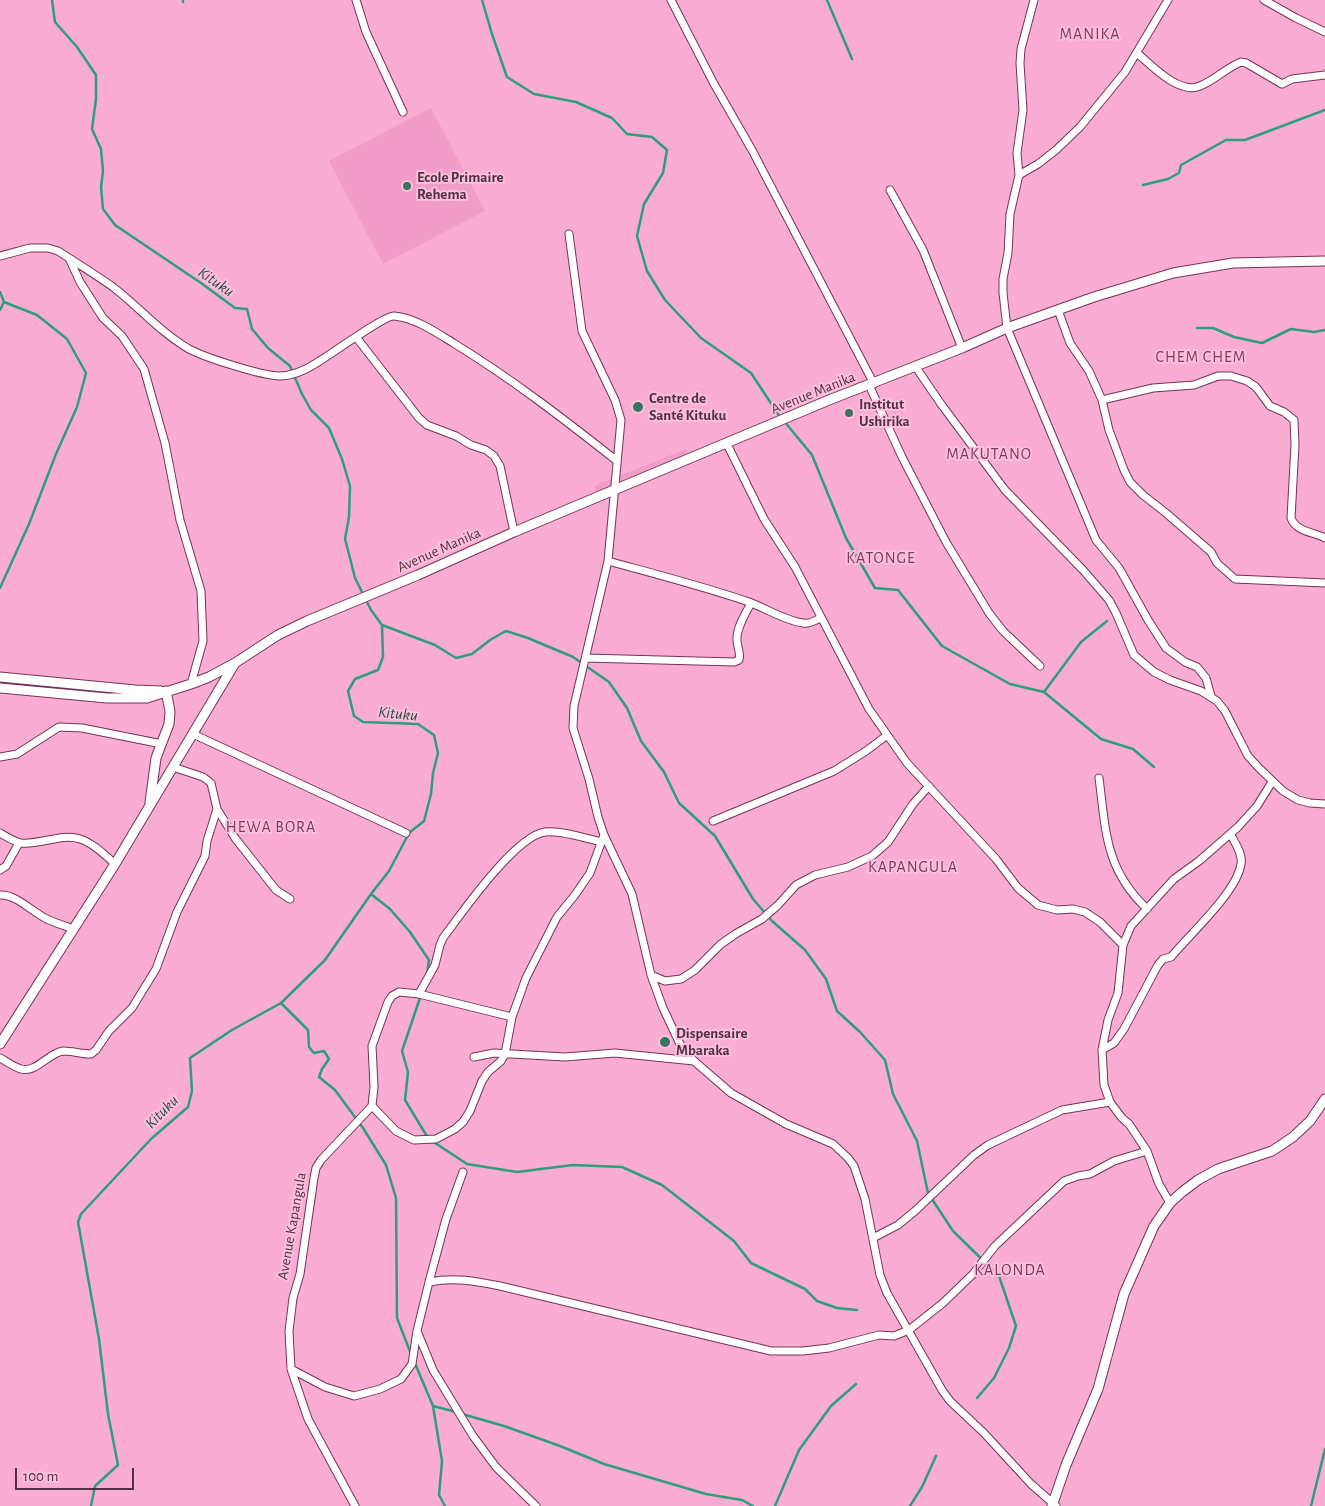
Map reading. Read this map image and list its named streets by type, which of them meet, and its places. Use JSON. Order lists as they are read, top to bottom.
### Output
{
  "streets": {
    "street": ["Avenue Manika", "Avenue Kapangula"]
  },
  "districts": [
    "MANIKA",
    "CHEM CHEM",
    "MAKUTANO",
    "KATONGE",
    "HEWA BORA",
    "KAPANGULA",
    "KALONDA"
  ],
  "water": ["Kituku"],
  "places": [
    "Ecole Primaire Rehema",
    "Centre de Santé Kituku",
    "Institut Ushirika",
    "Dispensaire Mbaraka"
  ],
  "scale_bar": "100 m"
}
